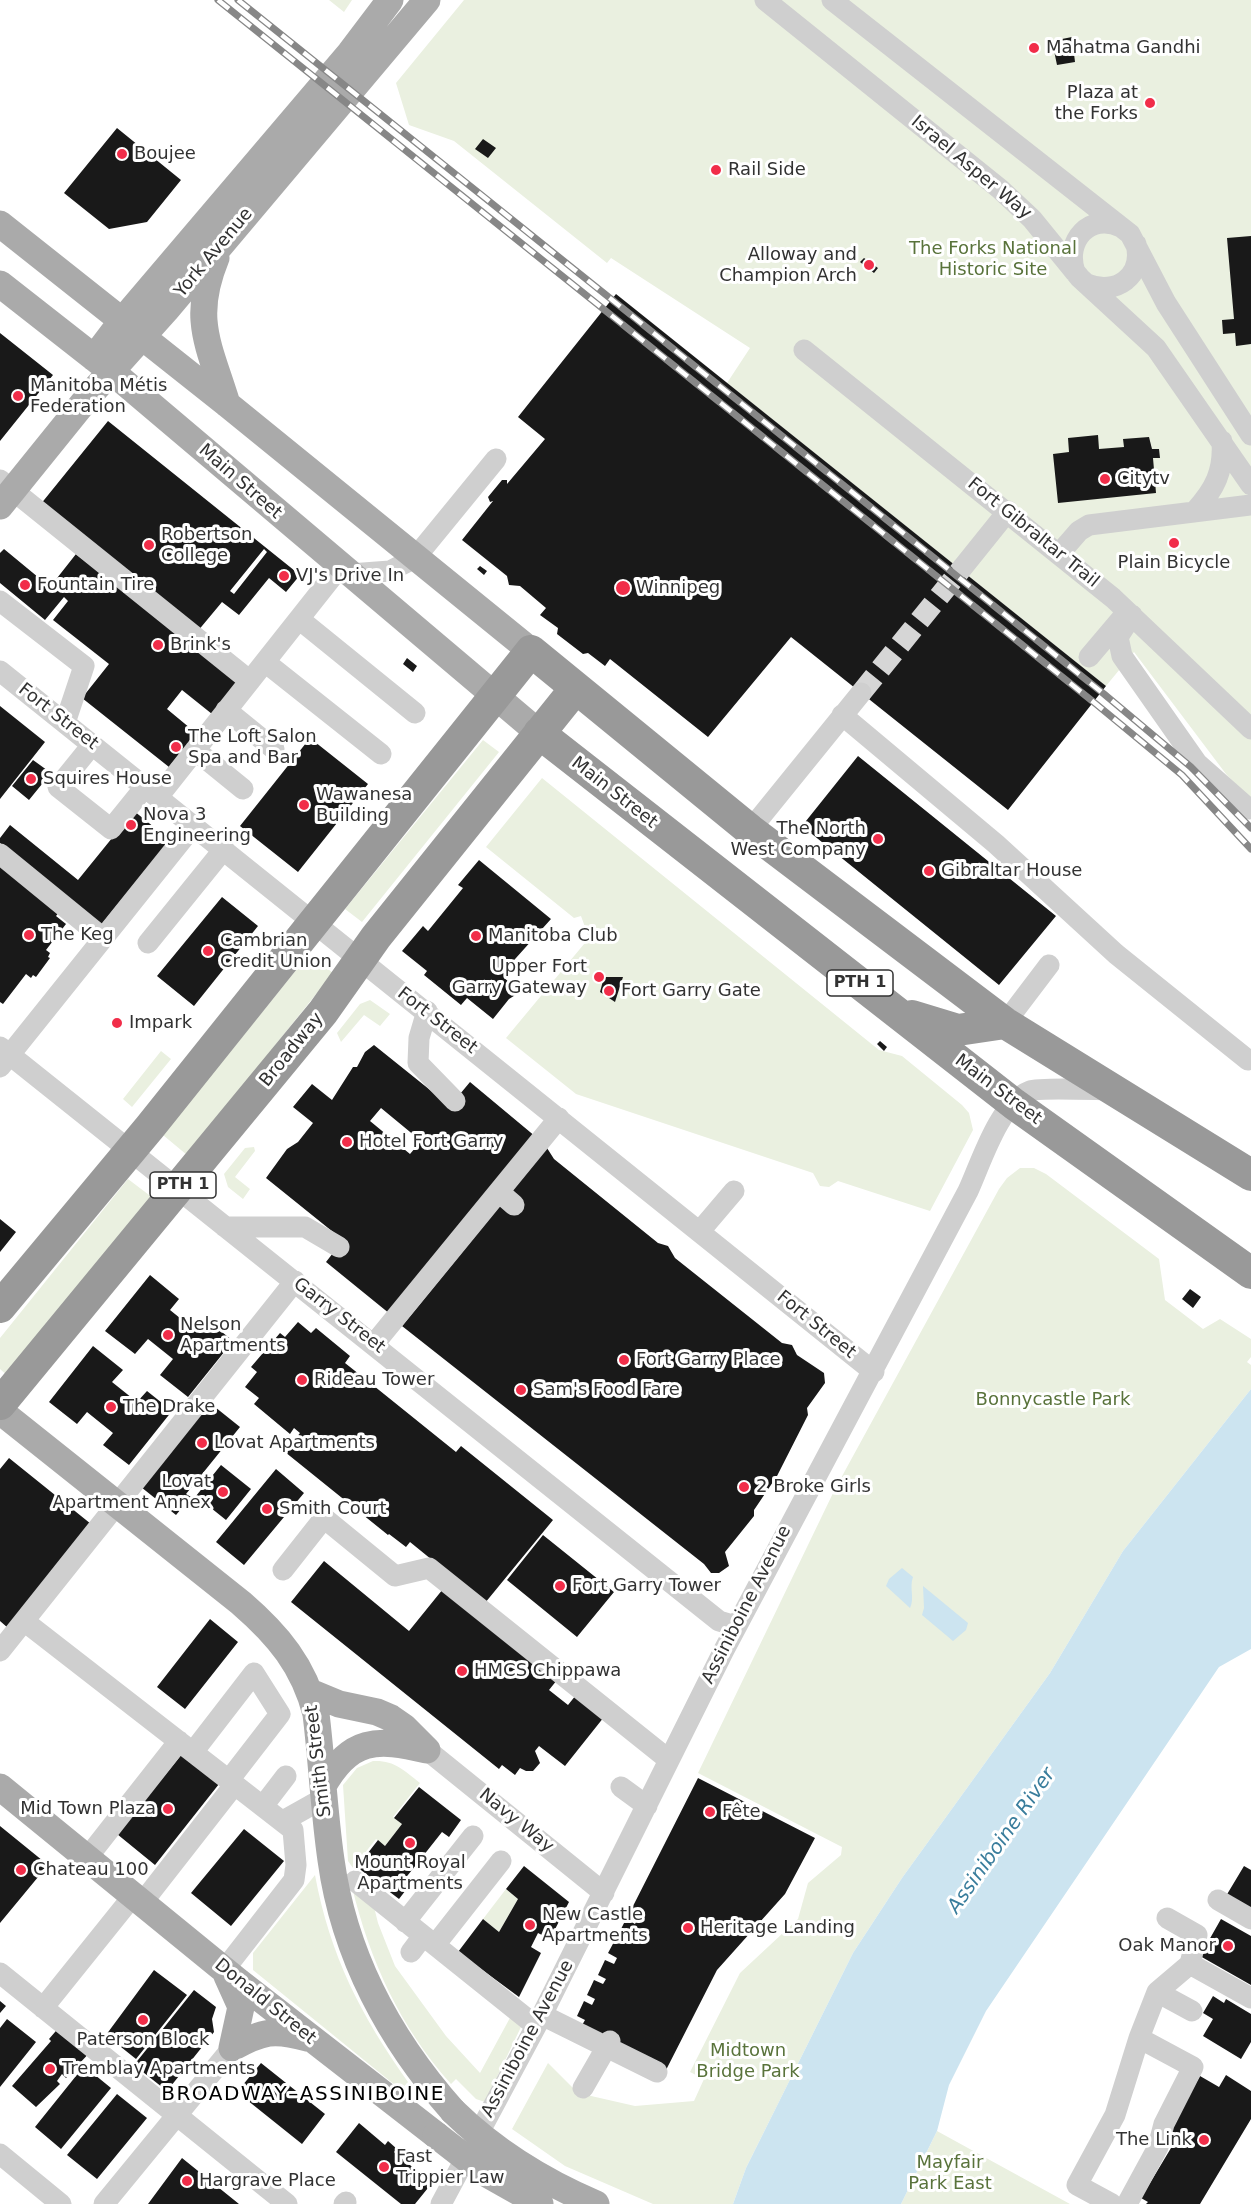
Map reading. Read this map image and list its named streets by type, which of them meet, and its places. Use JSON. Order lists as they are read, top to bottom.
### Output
{
  "streets": {
    "highway": ["Main Street", "PTH 1", "Broadway"],
    "main road": ["York Avenue", "Smith Street", "Donald Street"],
    "street": [
      "Israel Asper Way",
      "Fort Gibraltar Trail",
      "Fort Street",
      "Garry Street",
      "Assiniboine Avenue",
      "Navy Way"
    ]
  },
  "crossings": [
    ["York Avenue", "Main Street"],
    ["Main Street", "Broadway"],
    ["Main Street", "Assiniboine Avenue"],
    ["Fort Street", "Broadway"],
    ["Fort Street", "Assiniboine Avenue"],
    ["PTH 1", "Broadway"],
    ["PTH 1", "Assiniboine Avenue"],
    ["Broadway", "Garry Street"],
    ["Garry Street", "Assiniboine Avenue"],
    ["Assiniboine Avenue", "Navy Way"]
  ],
  "districts": ["BROADWAY–ASSINIBOINE"],
  "water": ["Assiniboine River"],
  "parks": [
    "The Forks National Historic Site",
    "Bonnycastle Park",
    "Midtown Bridge Park",
    "Mayfair Park East"
  ],
  "places": [
    "Mahatma Gandhi",
    "Plaza at the Forks",
    "Boujee",
    "Rail Side",
    "Alloway and Champion Arch",
    "Manitoba Métis Federation",
    "Citytv",
    "Plain Bicycle",
    "Robertson College",
    "VJ's Drive In",
    "Fountain Tire",
    "Winnipeg",
    "Brink's",
    "The Loft Salon Spa and Bar",
    "Squires House",
    "Wawanesa Building",
    "Nova 3 Engineering",
    "The North West Company",
    "Gibraltar House",
    "The Keg",
    "Manitoba Club",
    "Cambrian Credit Union",
    "Upper Fort Garry Gateway",
    "Fort Garry Gate",
    "Impark",
    "Hotel Fort Garry",
    "Nelson Apartments",
    "Fort Garry Place",
    "Rideau Tower",
    "Sam's Food Fare",
    "The Drake",
    "Lovat Apartments",
    "2 Broke Girls",
    "Lovat Apartment Annex",
    "Smith Court",
    "Fort Garry Tower",
    "HMCS Chippawa",
    "Mid Town Plaza",
    "Fête",
    "Mount Royal Apartments",
    "Chateau 100",
    "New Castle Apartments",
    "Heritage Landing",
    "Oak Manor",
    "Paterson Block",
    "Tremblay Apartments",
    "The Link",
    "Fast Trippier Law",
    "Hargrave Place"
  ]
}
